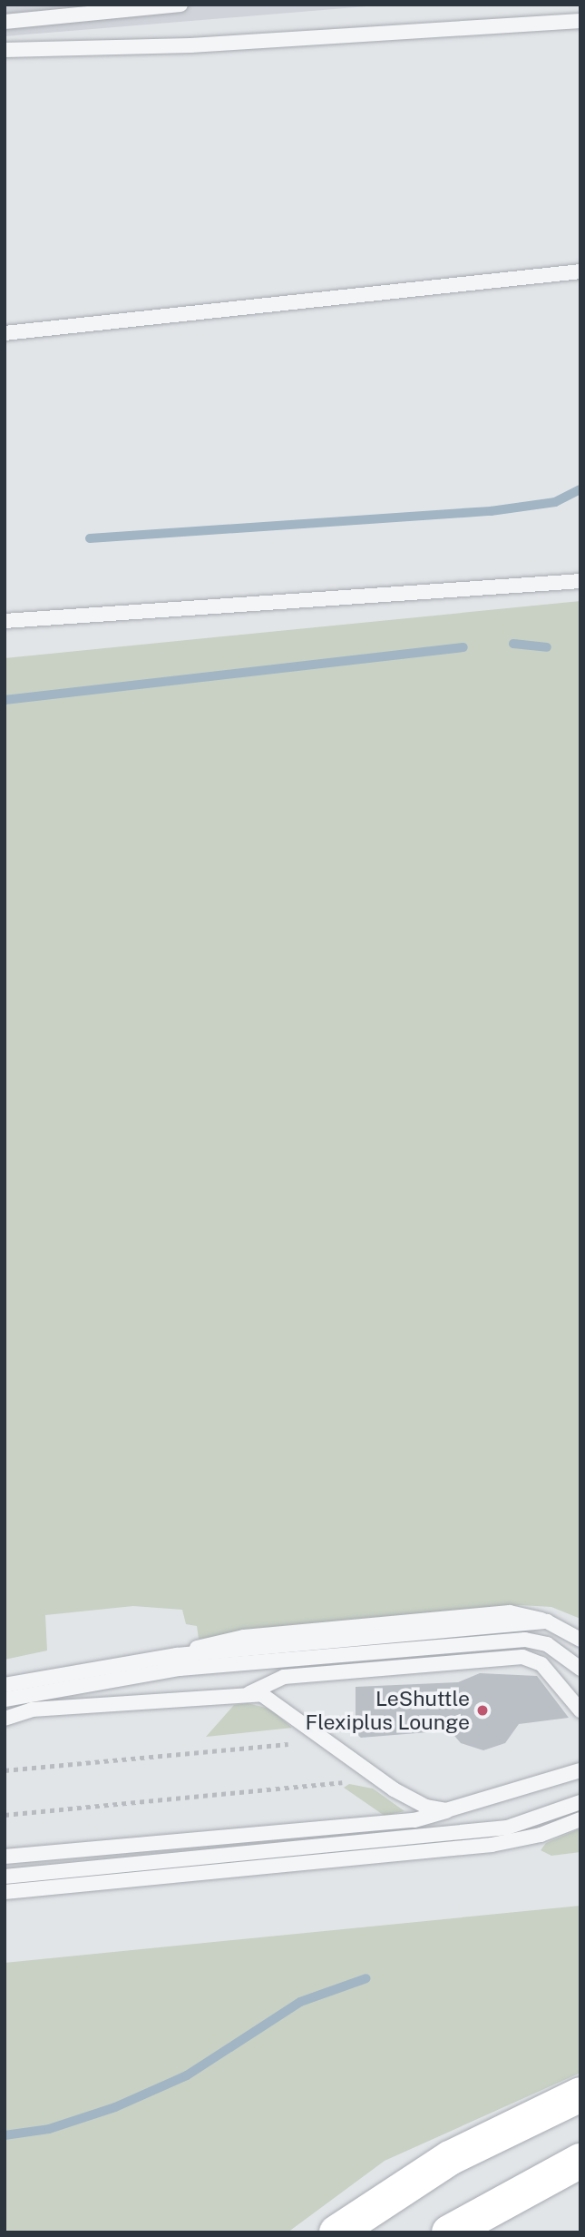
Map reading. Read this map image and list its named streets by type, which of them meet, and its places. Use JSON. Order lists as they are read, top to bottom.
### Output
{
  "places": ["LeShuttle Flexiplus Lounge"]
}
